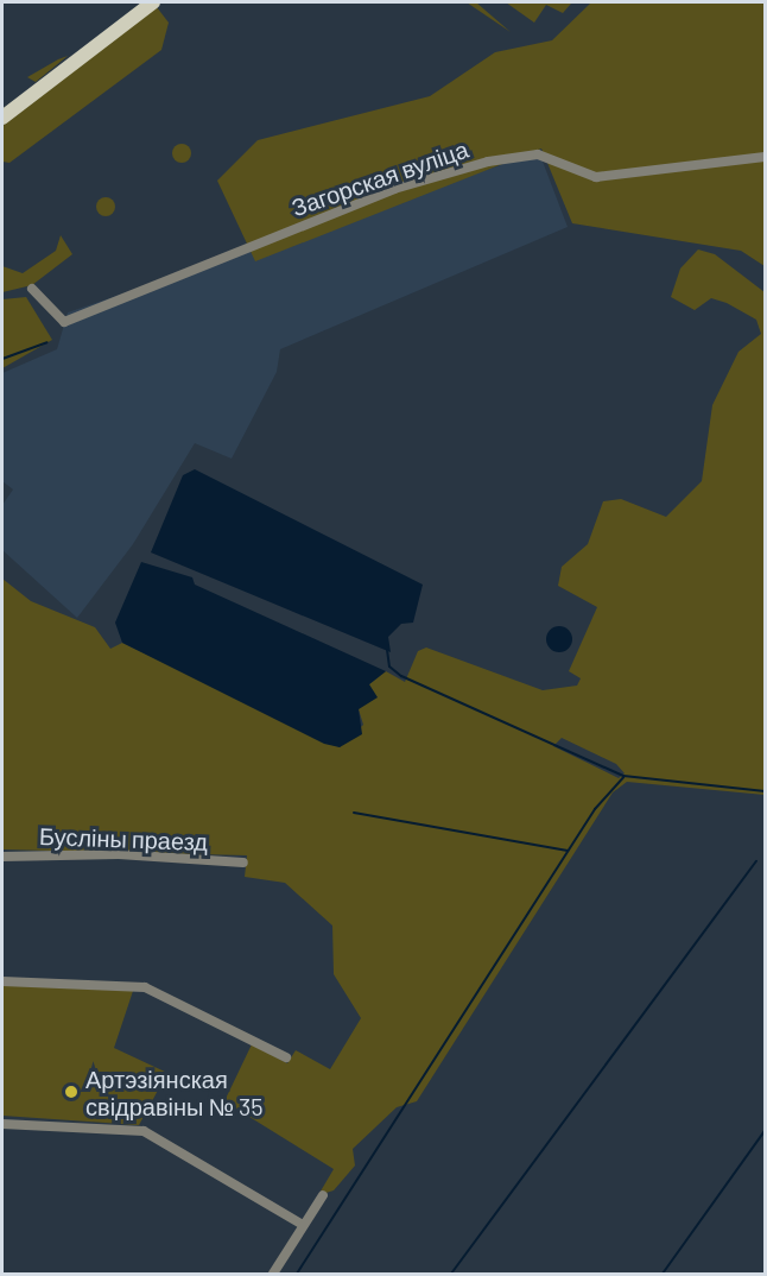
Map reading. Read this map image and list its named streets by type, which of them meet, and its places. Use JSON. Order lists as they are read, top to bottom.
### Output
{
  "streets": {
    "street": ["Загорская вуліца", "Бусліны праезд"]
  },
  "places": ["Артэзіянская свідравіны № 35"]
}
